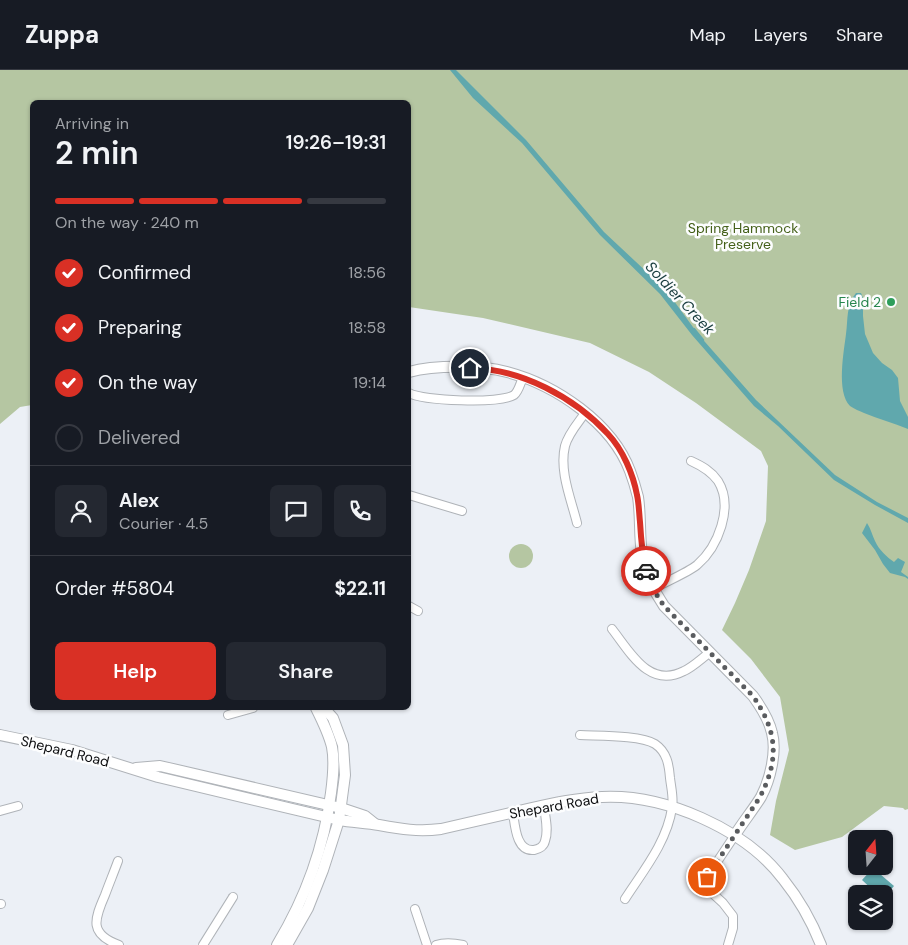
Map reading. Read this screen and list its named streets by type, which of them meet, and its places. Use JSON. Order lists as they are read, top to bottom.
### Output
{
  "streets": {
    "street": ["Shepard Road"]
  },
  "water": ["Soldier Creek"],
  "parks": ["Spring Hammock Preserve"],
  "places": ["Field 2"],
  "north": "top",
  "page": {
    "header": "Zuppa",
    "nav": ["Map", "Layers", "Share"],
    "heading": ["2 min", "Arriving in", "19:26–19:31"],
    "panel": [
      "Alex",
      "Courier · 4.5",
      "Order #5804",
      "$22.11"
    ],
    "bar": "On the way · 240 m",
    "list": [
      ["Confirmed", "18:56"],
      ["Preparing", "18:58"],
      ["On the way", "19:14"],
      "Delivered"
    ],
    "buttons": ["Help", "Share"]
  }
}
